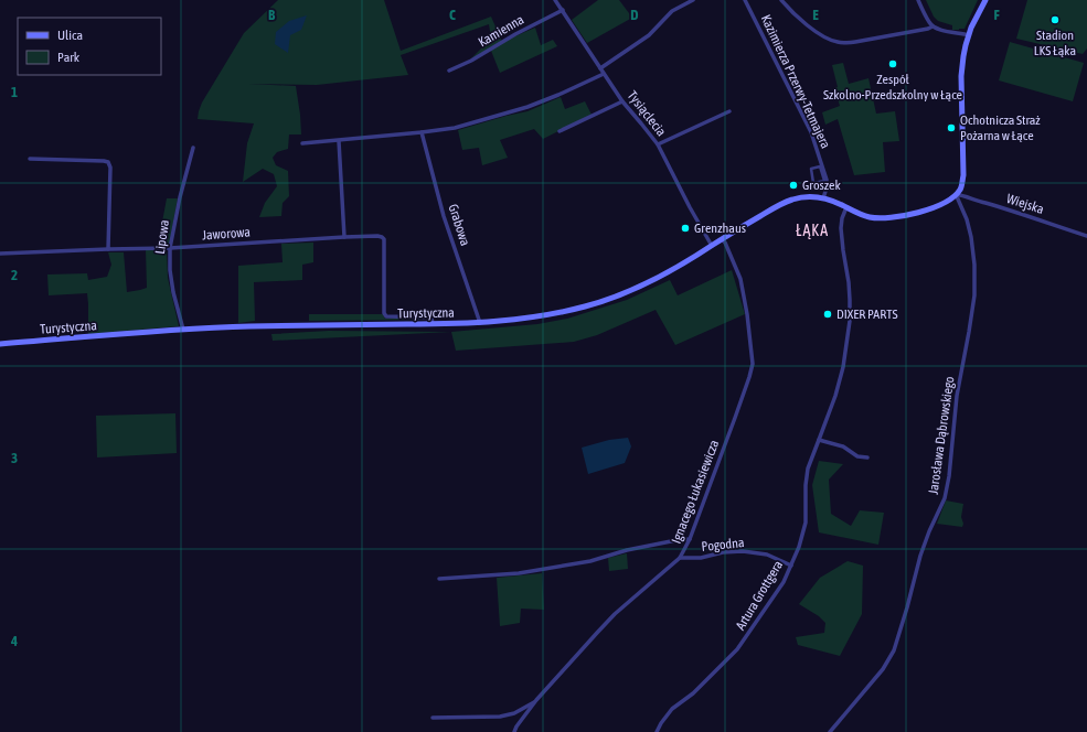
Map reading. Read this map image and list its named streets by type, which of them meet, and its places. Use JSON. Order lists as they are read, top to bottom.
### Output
{
  "streets": {
    "main road": ["Turystyczna"],
    "street": [
      "Kamienna",
      "Kazimierza Przerwy-Tetmajera",
      "Tysiąclecia",
      "Wiejska",
      "Grabowa",
      "Jaworowa",
      "Lipowa",
      "Jarosława Dąbrowskiego",
      "Ignacego Łukasiewicza",
      "Pogodna",
      "Artura Grottgera"
    ]
  },
  "crossings": [
    ["Kamienna", "Tysiąclecia"],
    ["Kazimierza Przerwy-Tetmajera", "Turystyczna"],
    ["Tysiąclecia", "Turystyczna"],
    ["Wiejska", "Jarosława Dąbrowskiego"],
    ["Grabowa", "Turystyczna"],
    ["Jaworowa", "Lipowa"],
    ["Jaworowa", "Turystyczna"],
    ["Lipowa", "Turystyczna"],
    ["Turystyczna", "Ignacego Łukasiewicza"],
    ["Turystyczna", "Artura Grottgera"],
    ["Ignacego Łukasiewicza", "Pogodna"],
    ["Pogodna", "Artura Grottgera"]
  ],
  "districts": ["ŁĄKA"],
  "places": [
    "Stadion LKS Łąka",
    "Zespół Szkolno-Przedszkolny w Łące",
    "Ochotnicza Straż Pożarna w Łące",
    "Groszek",
    "Grenzhaus",
    "DIXER PARTS"
  ],
  "legend": ["Ulica", "Park"],
  "grid": {
    "columns": [
      "B",
      "C",
      "D",
      "E",
      "F"
    ],
    "rows": [
      "1",
      "2",
      "3",
      "4"
    ]
  }
}
